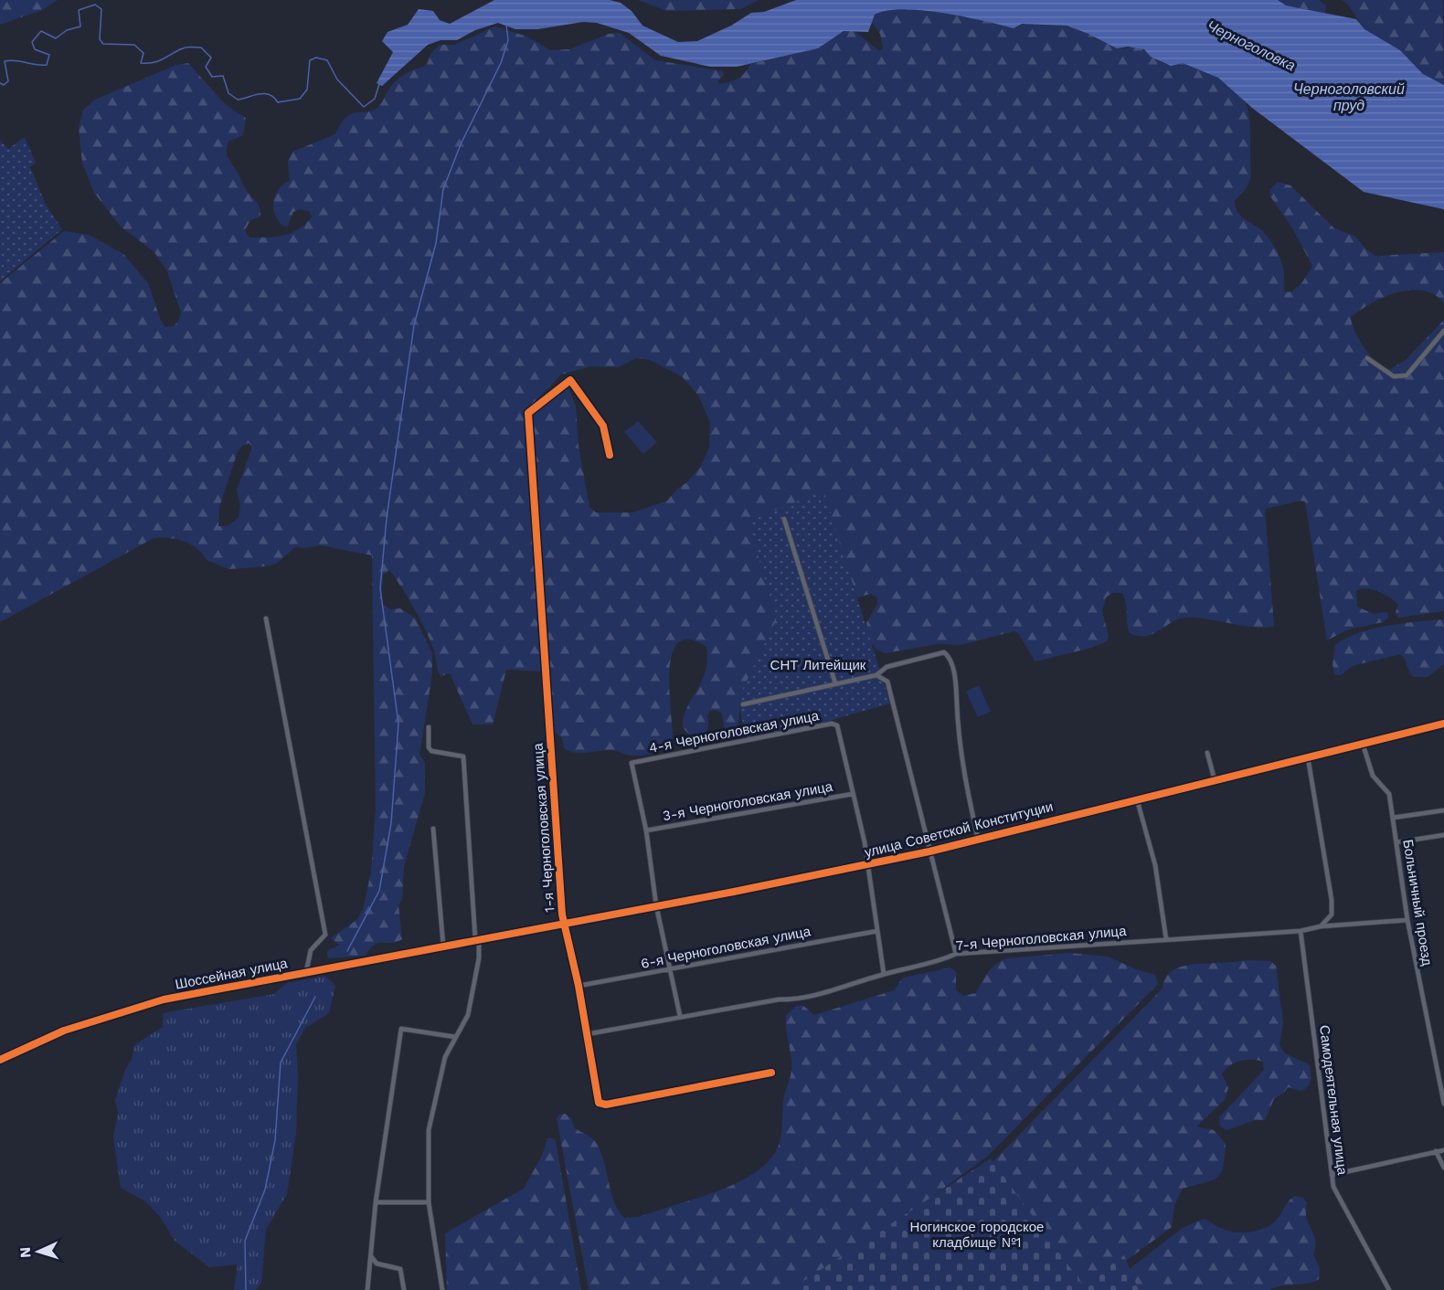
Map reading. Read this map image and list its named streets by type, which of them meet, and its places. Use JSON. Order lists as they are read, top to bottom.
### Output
{
  "streets": {
    "street": [
      "4-я Черноголовская улица",
      "3-я Черноголовская улица",
      "1-я Черноголовская улица",
      "улица Советской Конституции",
      "Больничный проезд",
      "7-я Черноголовская улица",
      "6-я Черноголовская улица",
      "Шоссейная улица",
      "Самодеятельная улица"
    ]
  },
  "crossings": [
    ["4-я Черноголовская улица", "3-я Черноголовская улица"],
    ["1-я Черноголовская улица", "улица Советской Конституции"],
    ["1-я Черноголовская улица", "7-я Черноголовская улица"],
    ["1-я Черноголовская улица", "6-я Черноголовская улица"],
    ["улица Советской Конституции", "Больничный проезд"],
    ["улица Советской Конституции", "Шоссейная улица"],
    ["Больничный проезд", "7-я Черноголовская улица"],
    ["7-я Черноголовская улица", "Самодеятельная улица"]
  ],
  "water": ["Черноголовка", "Черноголовский пруд"],
  "parks": ["СНТ Литейщик", "Ногинское городское кладбище №1"],
  "north": "left"
}
